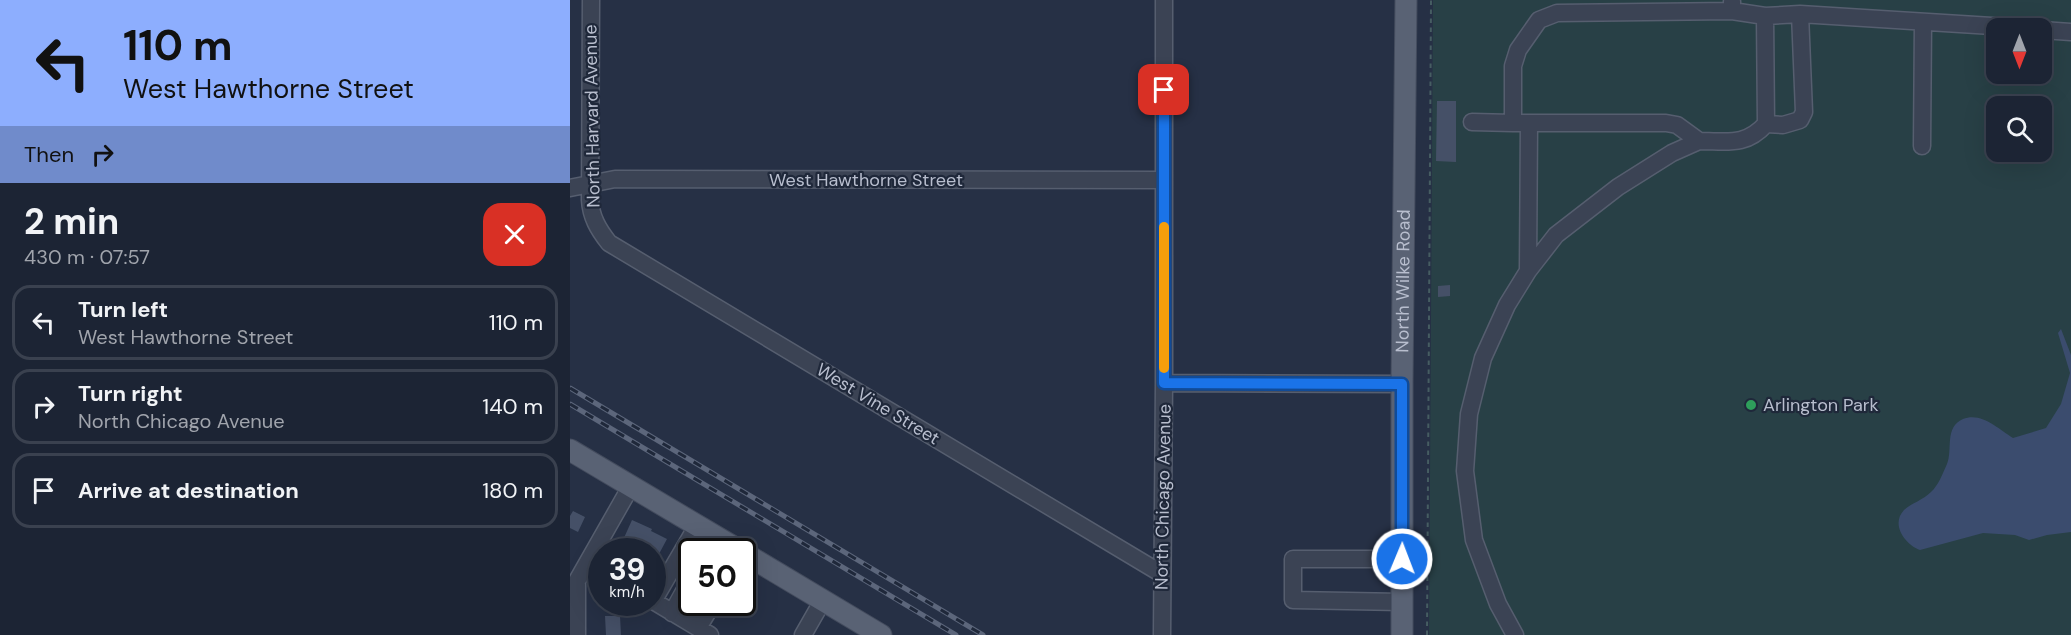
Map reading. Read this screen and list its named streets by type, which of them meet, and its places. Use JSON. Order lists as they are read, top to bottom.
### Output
{
  "streets": {
    "main road": ["North Wilke Road"],
    "street": [
      "North Harvard Avenue",
      "West Hawthorne Street",
      "West Vine Street",
      "North Chicago Avenue"
    ]
  },
  "crossings": [
    ["North Harvard Avenue", "West Hawthorne Street"],
    ["North Harvard Avenue", "West Vine Street"],
    ["West Hawthorne Street", "North Chicago Avenue"],
    ["West Vine Street", "North Chicago Avenue"]
  ],
  "places": ["Arlington Park"],
  "north": "bottom",
  "page": {
    "turn": ["110 m", "West Hawthorne Street"],
    "then": "Then",
    "heading": ["2 min", "430 m · 07:57"],
    "list": [
      {
        "name": "Turn left",
        "note": "West Hawthorne Street",
        "value": "110 m"
      },
      {
        "name": "Turn right",
        "note": "North Chicago Avenue",
        "value": "140 m"
      },
      {
        "name": "Arrive at destination",
        "value": "180 m"
      }
    ],
    "speed": "39 km/h",
    "limit": "50"
  }
}
